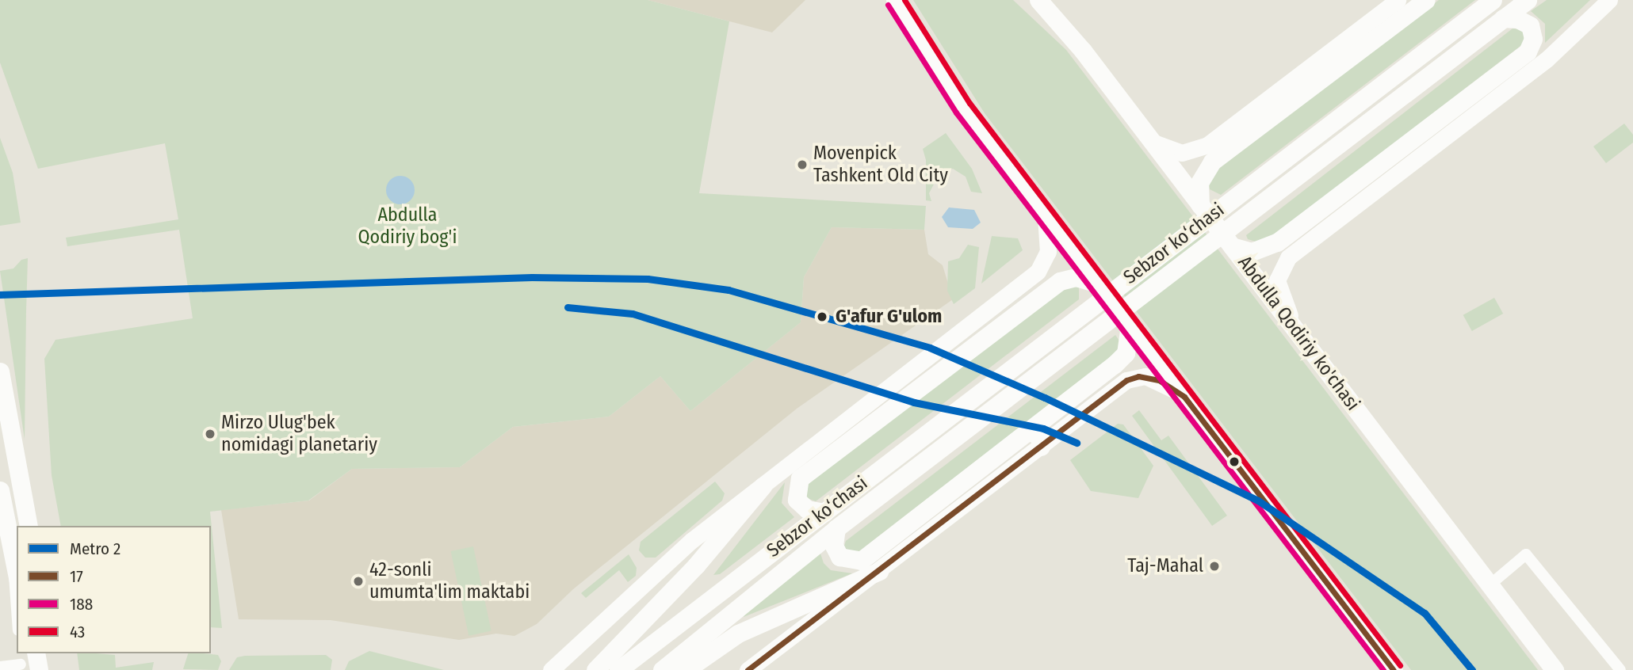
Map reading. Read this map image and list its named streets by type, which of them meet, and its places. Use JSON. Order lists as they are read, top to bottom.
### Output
{
  "streets": {
    "main road": ["Sebzor ko‘chasi", "Abdulla Qodiriy ko'chasi"]
  },
  "parks": ["Abdulla Qodiriy bog'i"],
  "places": [
    "Movenpick Tashkent Old City",
    "G'afur G'ulom",
    "Mirzo Ulug'bek nomidagi planetariy",
    "Taj-Mahal",
    "42-sonli umumta'lim maktabi"
  ],
  "lines": [
    "transit line 43",
    "transit line 188",
    "metro line 2",
    "transit line 17"
  ],
  "legend": [
    "Metro 2",
    "17",
    "188",
    "43"
  ]
}
